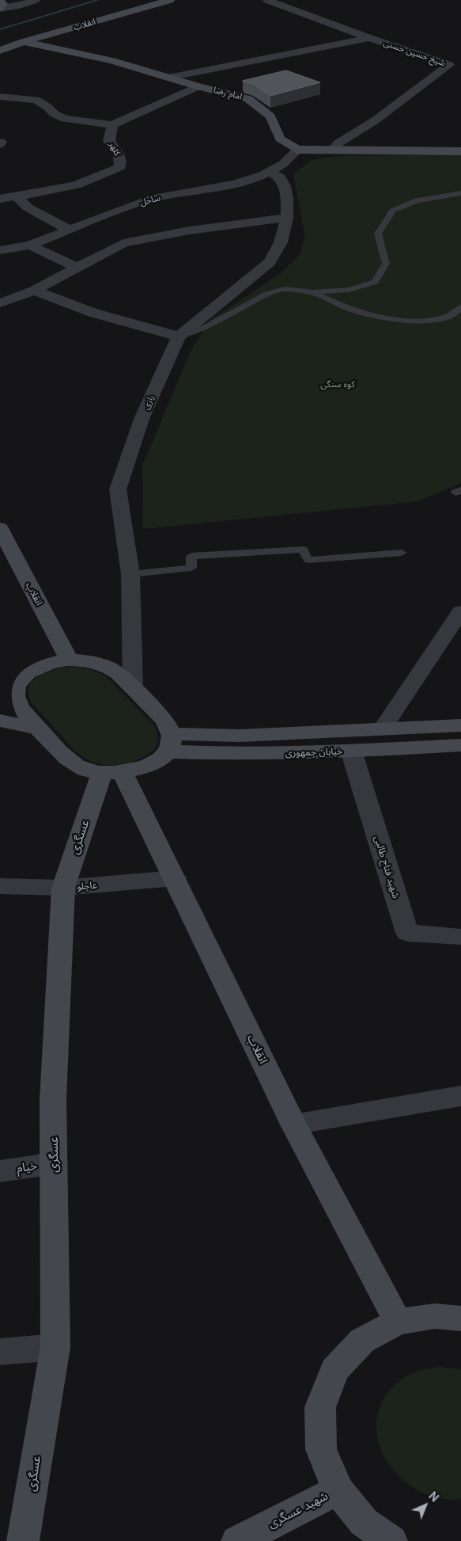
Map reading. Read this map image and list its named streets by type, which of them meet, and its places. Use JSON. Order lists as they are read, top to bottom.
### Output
{
  "streets": {
    "street": [
      "انقلاب",
      "شیخ حسین حسنی",
      "امام رضا",
      "کلهر",
      "ساحل",
      "رازی",
      "خیابان جمهوری",
      "عسگری",
      "شهید فتاح طالبی",
      "عاجلو",
      "خیام",
      "شهید عسگری"
    ]
  },
  "crossings": [
    ["انقلاب", "امام رضا"],
    ["انقلاب", "عسگری"],
    ["انقلاب", "عاجلو"],
    ["امام رضا", "ساحل"],
    ["ساحل", "رازی"],
    ["خیابان جمهوری", "شهید فتاح طالبی"],
    ["عسگری", "عاجلو"],
    ["عسگری", "خیام"]
  ],
  "parks": ["کوه سنگی"],
  "north": "top right"
}
